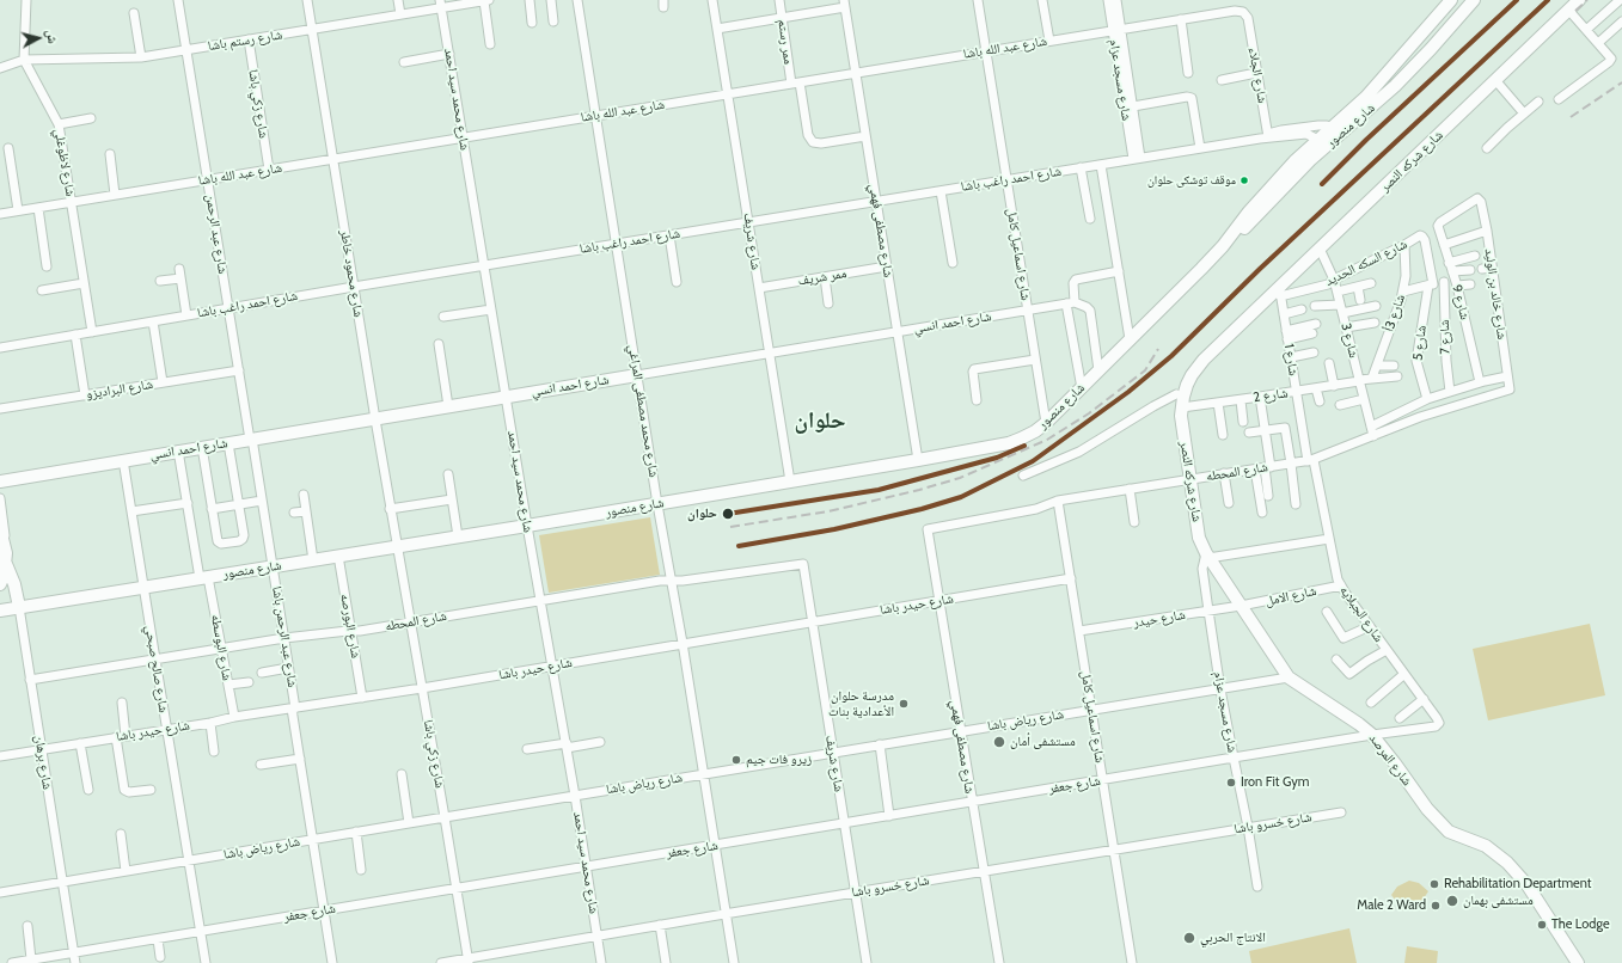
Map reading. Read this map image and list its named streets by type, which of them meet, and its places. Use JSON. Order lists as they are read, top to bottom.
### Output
{
  "streets": {
    "street": [
      "شارع رستم باشا",
      "ممر رستم",
      "شارع عبد الله باشا",
      "شارع الجلاء",
      "شارع مسجد عزام",
      "شارع محمد سيد احمد",
      "شارع زكي باشا",
      "شارع منصور",
      "شارع شركه النصر",
      "شارع لاظوغلي",
      "شارع احمد راغب باشا",
      "شارع مصطفى فهمي",
      "شارع عبد الرحمن",
      "شارع شريف",
      "شارع اسماعيل كامل",
      "شارع السكه الحديد",
      "شارع محمود خاطر",
      "ممر شريف",
      "شارع خالد بن الوليد",
      "شارع 9",
      "شارع 3أ",
      "شارع احمد انسي",
      "شارع 7",
      "شارع 3",
      "شارع 5",
      "شارع 1",
      "شارع البراديزو",
      "شارع 2",
      "شارع محمد مصطفى المراغي",
      "شارع المحطه",
      "شارع الامل",
      "شارع حيدر باشا",
      "شارع الجبلايه",
      "شارع حيدر",
      "شارع البورصه",
      "شارع عبد الرحمن باشا",
      "شارع البوسطه",
      "شارع صالح صبحي",
      "شارع رياض باشا",
      "شارع المرصد",
      "شارع برهان",
      "شارع جعفر",
      "شارع خسرو باشا"
    ]
  },
  "crossings": [
    ["شارع رستم باشا", "شارع محمد سيد احمد"],
    ["شارع رستم باشا", "شارع زكي باشا"],
    ["شارع رستم باشا", "شارع لاظوغلي"],
    ["شارع رستم باشا", "شارع عبد الرحمن"],
    ["شارع رستم باشا", "شارع محمود خاطر"],
    ["ممر رستم", "شارع عبد الله باشا"],
    ["ممر رستم", "شارع مصطفى فهمي"],
    ["شارع عبد الله باشا", "شارع الجلاء"],
    ["شارع عبد الله باشا", "شارع مسجد عزام"],
    ["شارع عبد الله باشا", "شارع محمد سيد احمد"],
    ["شارع عبد الله باشا", "شارع زكي باشا"],
    ["شارع عبد الله باشا", "شارع لاظوغلي"],
    ["شارع عبد الله باشا", "شارع مصطفى فهمي"],
    ["شارع عبد الله باشا", "شارع عبد الرحمن"],
    ["شارع عبد الله باشا", "شارع شريف"],
    ["شارع عبد الله باشا", "شارع اسماعيل كامل"],
    ["شارع عبد الله باشا", "شارع محمود خاطر"],
    ["شارع عبد الله باشا", "شارع محمد مصطفى المراغي"],
    ["شارع الجلاء", "شارع احمد راغب باشا"],
    ["شارع مسجد عزام", "شارع شركه النصر"],
    ["شارع مسجد عزام", "شارع احمد راغب باشا"],
    ["شارع مسجد عزام", "شارع حيدر"],
    ["شارع مسجد عزام", "شارع رياض باشا"],
    ["شارع مسجد عزام", "شارع المرصد"],
    ["شارع مسجد عزام", "شارع جعفر"],
    ["شارع مسجد عزام", "شارع خسرو باشا"],
    ["شارع محمد سيد احمد", "شارع منصور"],
    ["شارع محمد سيد احمد", "شارع احمد راغب باشا"],
    ["شارع محمد سيد احمد", "شارع احمد انسي"],
    ["شارع محمد سيد احمد", "شارع المحطه"],
    ["شارع محمد سيد احمد", "شارع حيدر باشا"],
    ["شارع محمد سيد احمد", "شارع رياض باشا"],
    ["شارع محمد سيد احمد", "شارع جعفر"],
    ["شارع محمد سيد احمد", "شارع خسرو باشا"],
    ["شارع زكي باشا", "شارع منصور"],
    ["شارع زكي باشا", "شارع محمود خاطر"],
    ["شارع زكي باشا", "شارع المحطه"],
    ["شارع زكي باشا", "شارع حيدر باشا"],
    ["شارع زكي باشا", "شارع رياض باشا"],
    ["شارع زكي باشا", "شارع جعفر"],
    ["شارع زكي باشا", "شارع خسرو باشا"],
    ["شارع منصور", "شارع احمد راغب باشا"],
    ["شارع منصور", "شارع مصطفى فهمي"],
    ["شارع منصور", "شارع عبد الرحمن"],
    ["شارع منصور", "شارع شريف"],
    ["شارع منصور", "شارع اسماعيل كامل"],
    ["شارع منصور", "شارع محمود خاطر"],
    ["شارع منصور", "شارع محمد مصطفى المراغي"],
    ["شارع منصور", "شارع البورصه"],
    ["شارع منصور", "شارع عبد الرحمن باشا"],
    ["شارع منصور", "شارع البوسطه"],
    ["شارع منصور", "شارع صالح صبحي"],
    ["شارع منصور", "شارع برهان"],
    ["شارع شركه النصر", "شارع السكه الحديد"],
    ["شارع شركه النصر", "شارع 3"],
    ["شارع شركه النصر", "شارع 1"],
    ["شارع شركه النصر", "شارع 2"],
    ["شارع شركه النصر", "شارع المحطه"],
    ["شارع لاظوغلي", "شارع احمد راغب باشا"],
    ["شارع احمد راغب باشا", "شارع مصطفى فهمي"],
    ["شارع احمد راغب باشا", "شارع عبد الرحمن"],
    ["شارع احمد راغب باشا", "شارع شريف"],
    ["شارع احمد راغب باشا", "شارع اسماعيل كامل"],
    ["شارع احمد راغب باشا", "شارع محمود خاطر"],
    ["شارع احمد راغب باشا", "شارع محمد مصطفى المراغي"],
    ["شارع مصطفى فهمي", "ممر شريف"],
    ["شارع مصطفى فهمي", "شارع احمد انسي"],
    ["شارع مصطفى فهمي", "شارع المحطه"],
    ["شارع مصطفى فهمي", "شارع حيدر باشا"],
    ["شارع مصطفى فهمي", "شارع رياض باشا"],
    ["شارع مصطفى فهمي", "شارع جعفر"],
    ["شارع مصطفى فهمي", "شارع خسرو باشا"],
    ["شارع عبد الرحمن", "شارع احمد انسي"],
    ["شارع عبد الرحمن", "شارع البراديزو"],
    ["شارع عبد الرحمن", "شارع عبد الرحمن باشا"],
    ["شارع شريف", "ممر شريف"],
    ["شارع شريف", "شارع احمد انسي"],
    ["شارع شريف", "شارع المحطه"],
    ["شارع شريف", "شارع حيدر باشا"],
    ["شارع شريف", "شارع رياض باشا"],
    ["شارع شريف", "شارع جعفر"],
    ["شارع شريف", "شارع خسرو باشا"],
    ["شارع اسماعيل كامل", "شارع احمد انسي"],
    ["شارع اسماعيل كامل", "شارع المحطه"],
    ["شارع اسماعيل كامل", "شارع حيدر باشا"],
    ["شارع اسماعيل كامل", "شارع حيدر"],
    ["شارع اسماعيل كامل", "شارع رياض باشا"],
    ["شارع اسماعيل كامل", "شارع جعفر"],
    ["شارع اسماعيل كامل", "شارع خسرو باشا"],
    ["شارع السكه الحديد", "شارع 3أ"],
    ["شارع السكه الحديد", "شارع 3"],
    ["شارع السكه الحديد", "شارع 5"],
    ["شارع السكه الحديد", "شارع 1"],
    ["شارع محمود خاطر", "شارع احمد انسي"],
    ["شارع خالد بن الوليد", "شارع 9"],
    ["شارع خالد بن الوليد", "شارع المحطه"],
    ["شارع 3أ", "شارع 2"],
    ["شارع احمد انسي", "شارع محمد مصطفى المراغي"],
    ["شارع احمد انسي", "شارع البوسطه"],
    ["شارع احمد انسي", "شارع صالح صبحي"],
    ["شارع 3", "شارع 2"],
    ["شارع 3", "شارع المحطه"],
    ["شارع 1", "شارع 2"],
    ["شارع 1", "شارع المحطه"],
    ["شارع 1", "شارع الجبلايه"],
    ["شارع محمد مصطفى المراغي", "شارع المحطه"],
    ["شارع محمد مصطفى المراغي", "شارع حيدر باشا"],
    ["شارع محمد مصطفى المراغي", "شارع رياض باشا"],
    ["شارع محمد مصطفى المراغي", "شارع جعفر"],
    ["شارع محمد مصطفى المراغي", "شارع خسرو باشا"],
    ["شارع المحطه", "شارع الجبلايه"],
    ["شارع المحطه", "شارع البورصه"],
    ["شارع المحطه", "شارع عبد الرحمن باشا"],
    ["شارع المحطه", "شارع البوسطه"],
    ["شارع المحطه", "شارع صالح صبحي"],
    ["شارع المحطه", "شارع برهان"],
    ["شارع الامل", "شارع الجبلايه"],
    ["شارع الامل", "شارع حيدر"],
    ["شارع الامل", "شارع المرصد"],
    ["شارع حيدر باشا", "شارع البورصه"],
    ["شارع حيدر باشا", "شارع عبد الرحمن باشا"],
    ["شارع حيدر باشا", "شارع البوسطه"],
    ["شارع حيدر باشا", "شارع صالح صبحي"],
    ["شارع حيدر باشا", "شارع برهان"],
    ["شارع الجبلايه", "شارع جعفر"],
    ["شارع حيدر", "شارع المرصد"],
    ["شارع عبد الرحمن باشا", "شارع رياض باشا"],
    ["شارع عبد الرحمن باشا", "شارع جعفر"],
    ["شارع صالح صبحي", "شارع رياض باشا"],
    ["شارع صالح صبحي", "شارع جعفر"],
    ["شارع رياض باشا", "شارع المرصد"],
    ["شارع رياض باشا", "شارع برهان"],
    ["شارع المرصد", "شارع جعفر"],
    ["شارع برهان", "شارع جعفر"]
  ],
  "districts": ["حلوان"],
  "places": [
    "موقف توشكى حلوان",
    "حلوان",
    "مدرسة حلوان الأعدادية بنات",
    "مستشفى أمان",
    "زيرو فات جيم",
    "Iron Fit Gym",
    "Rehabilitation Department",
    "مستشفى بهمان",
    "Male 2 Ward",
    "The Lodge",
    "الانتاج الحربي"
  ],
  "north": "right"
}
